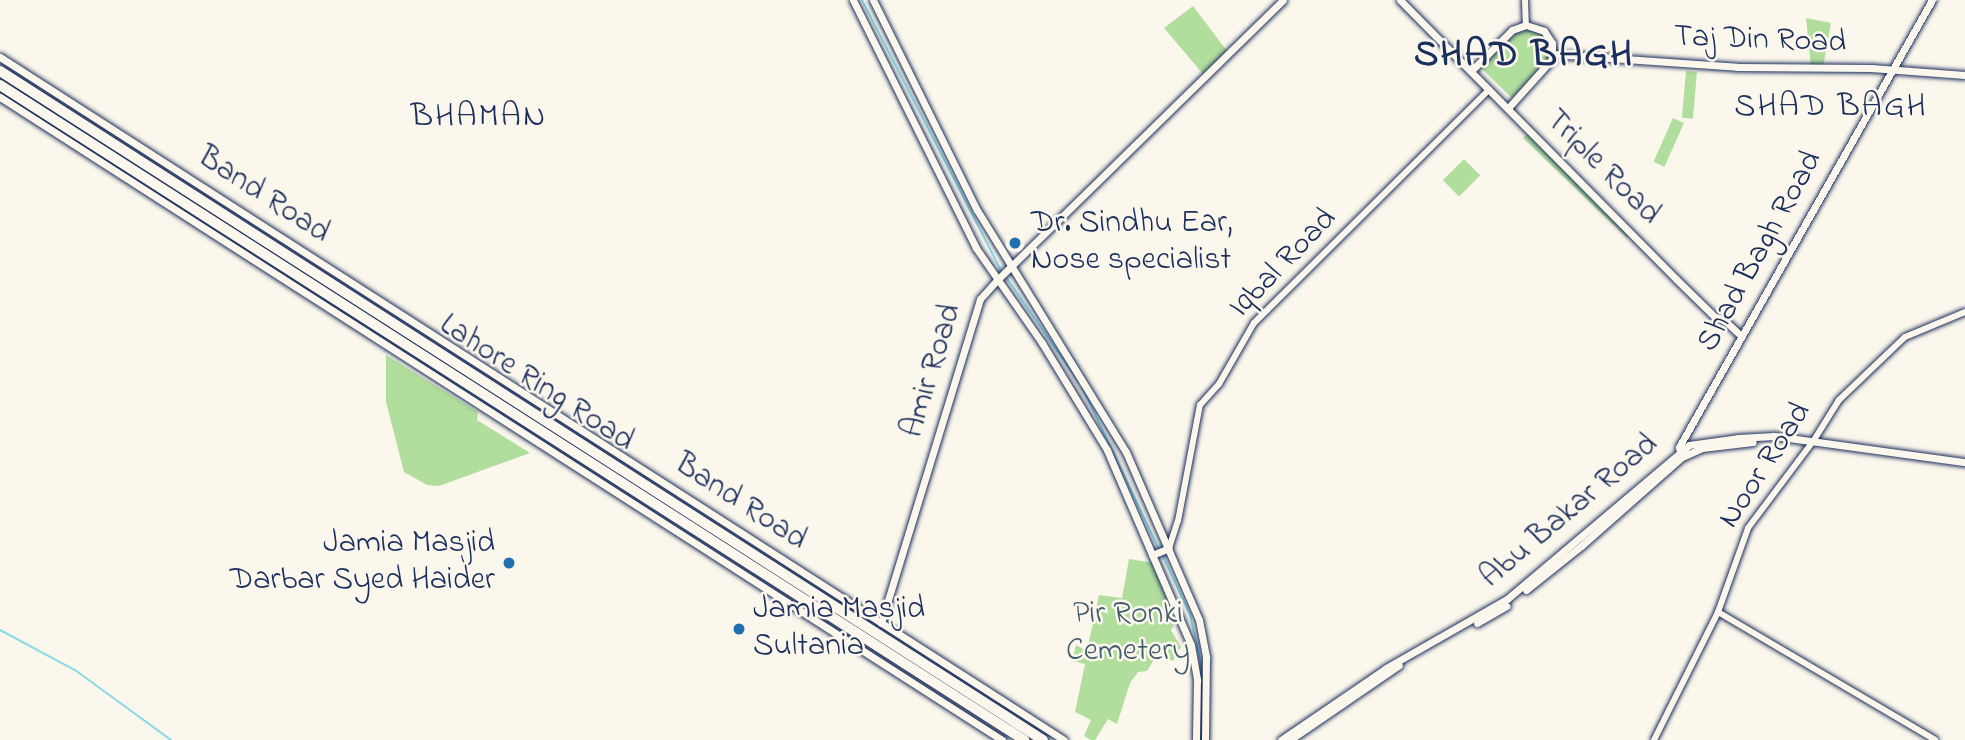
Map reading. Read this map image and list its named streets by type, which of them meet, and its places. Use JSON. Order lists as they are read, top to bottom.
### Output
{
  "streets": {
    "highway": ["Lahore Ring Road"],
    "main road": [
      "Taj Din Road",
      "Triple Road",
      "Band Road",
      "Shad Bagh Road",
      "Amir Road",
      "Abu Bakar Road"
    ],
    "street": ["Iqbal Road", "Noor Road"]
  },
  "crossings": [
    ["Taj Din Road", "Shad Bagh Road"],
    ["Triple Road", "Shad Bagh Road"],
    ["Triple Road", "Iqbal Road"],
    ["Band Road", "Amir Road"],
    ["Shad Bagh Road", "Abu Bakar Road"],
    ["Noor Road", "Abu Bakar Road"]
  ],
  "districts": ["SHAD BAGH", "SHAD BAGH", "BHAMAN"],
  "parks": ["Pir Ronki Cemetery"],
  "places": ["Dr. Sindhu Ear, Nose specialist", "Jamia Masjid Darbar Syed Haider", "Jamia Masjid Sultania"]
}
